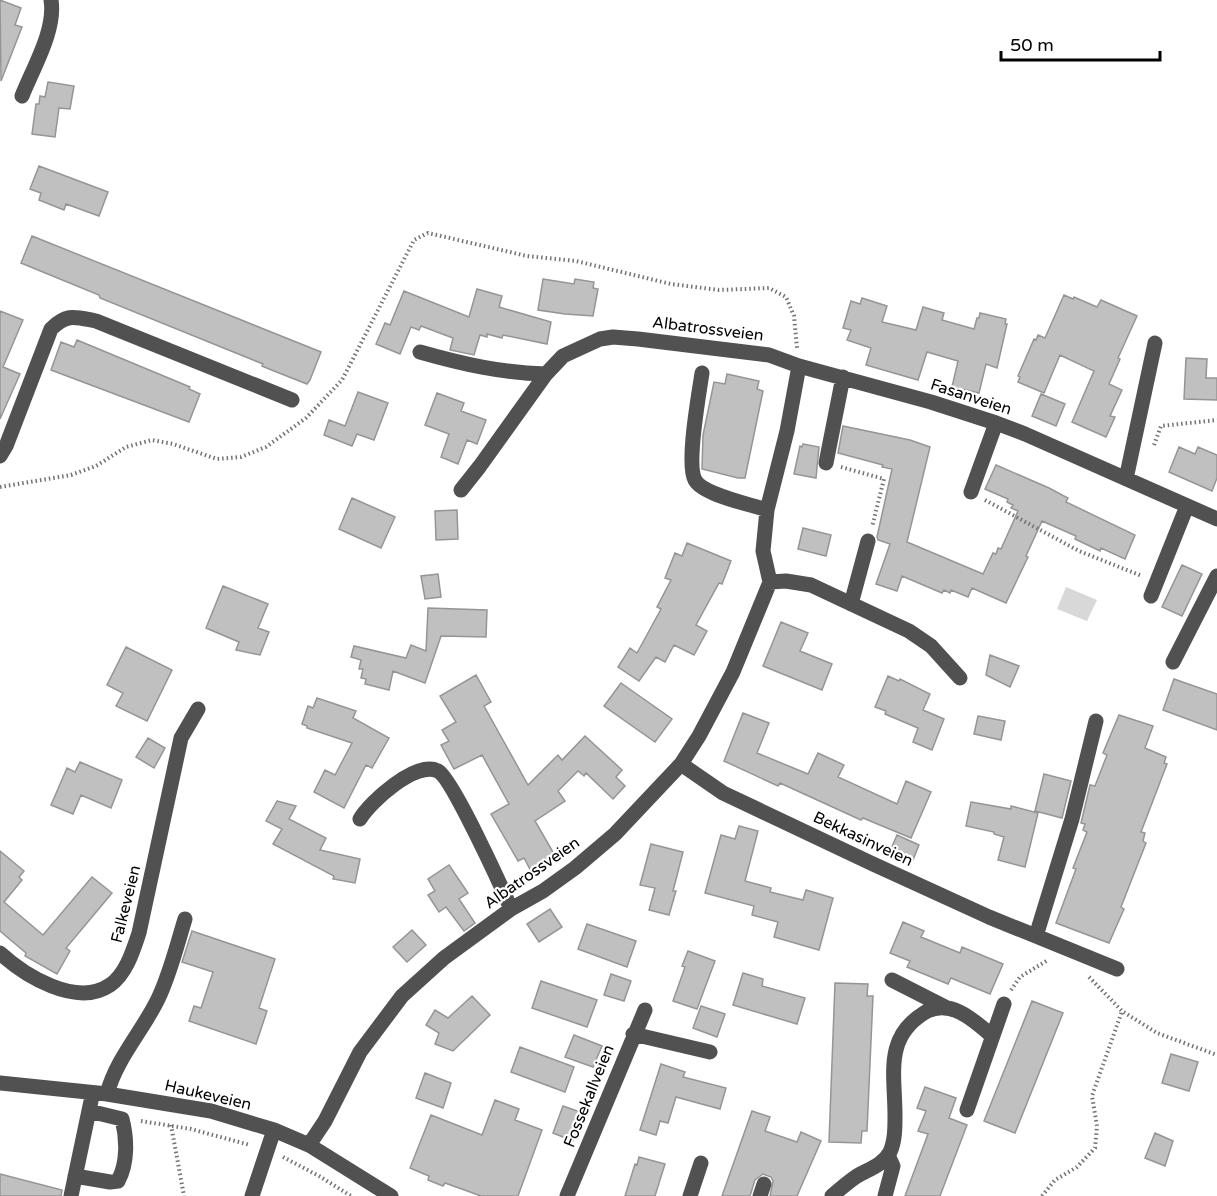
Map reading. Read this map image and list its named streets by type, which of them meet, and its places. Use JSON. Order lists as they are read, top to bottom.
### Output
{
  "streets": {
    "street": [
      "Albatrossveien",
      "Fasanveien",
      "Bekkasinveien",
      "Falkeveien",
      "Haukeveien",
      "Fossekallveien"
    ]
  },
  "crossings": [
    ["Albatrossveien", "Fasanveien"],
    ["Albatrossveien", "Bekkasinveien"],
    ["Albatrossveien", "Haukeveien"]
  ],
  "scale_bar": "50 m"
}
